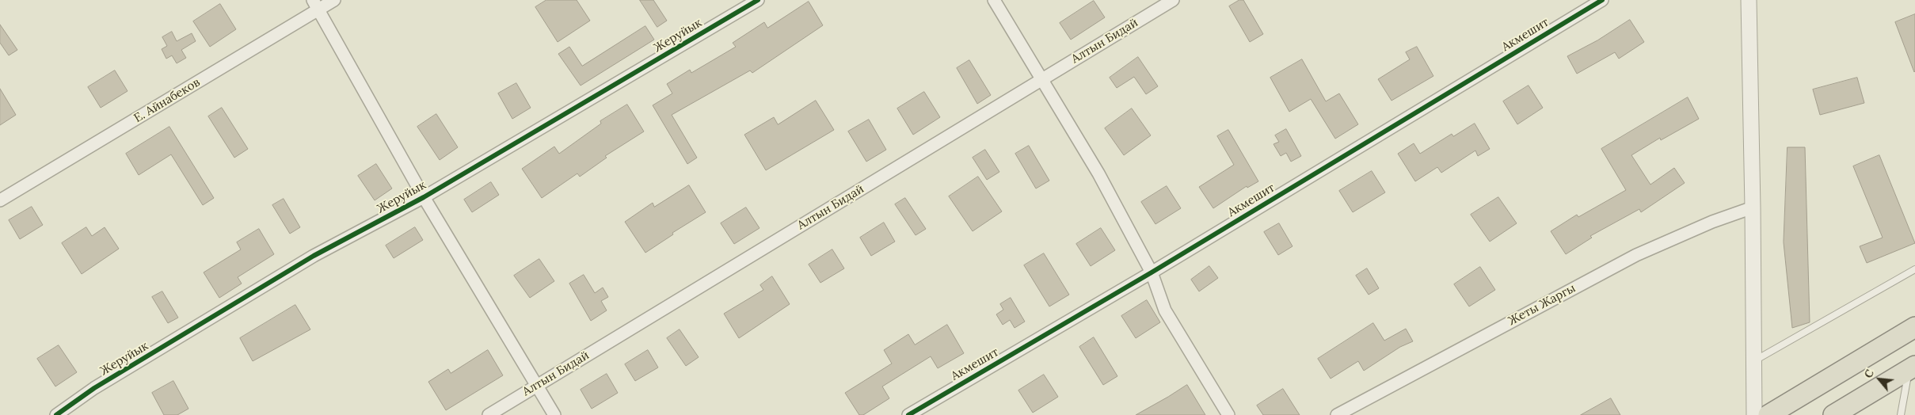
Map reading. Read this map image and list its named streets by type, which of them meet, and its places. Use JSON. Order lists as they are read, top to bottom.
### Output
{
  "streets": {
    "street": [
      "Акмешит",
      "Жеруйык",
      "Алтын Бидай",
      "Е. Айнабеков",
      "Жеты Жаргы"
    ]
  },
  "north": "top left"
}
